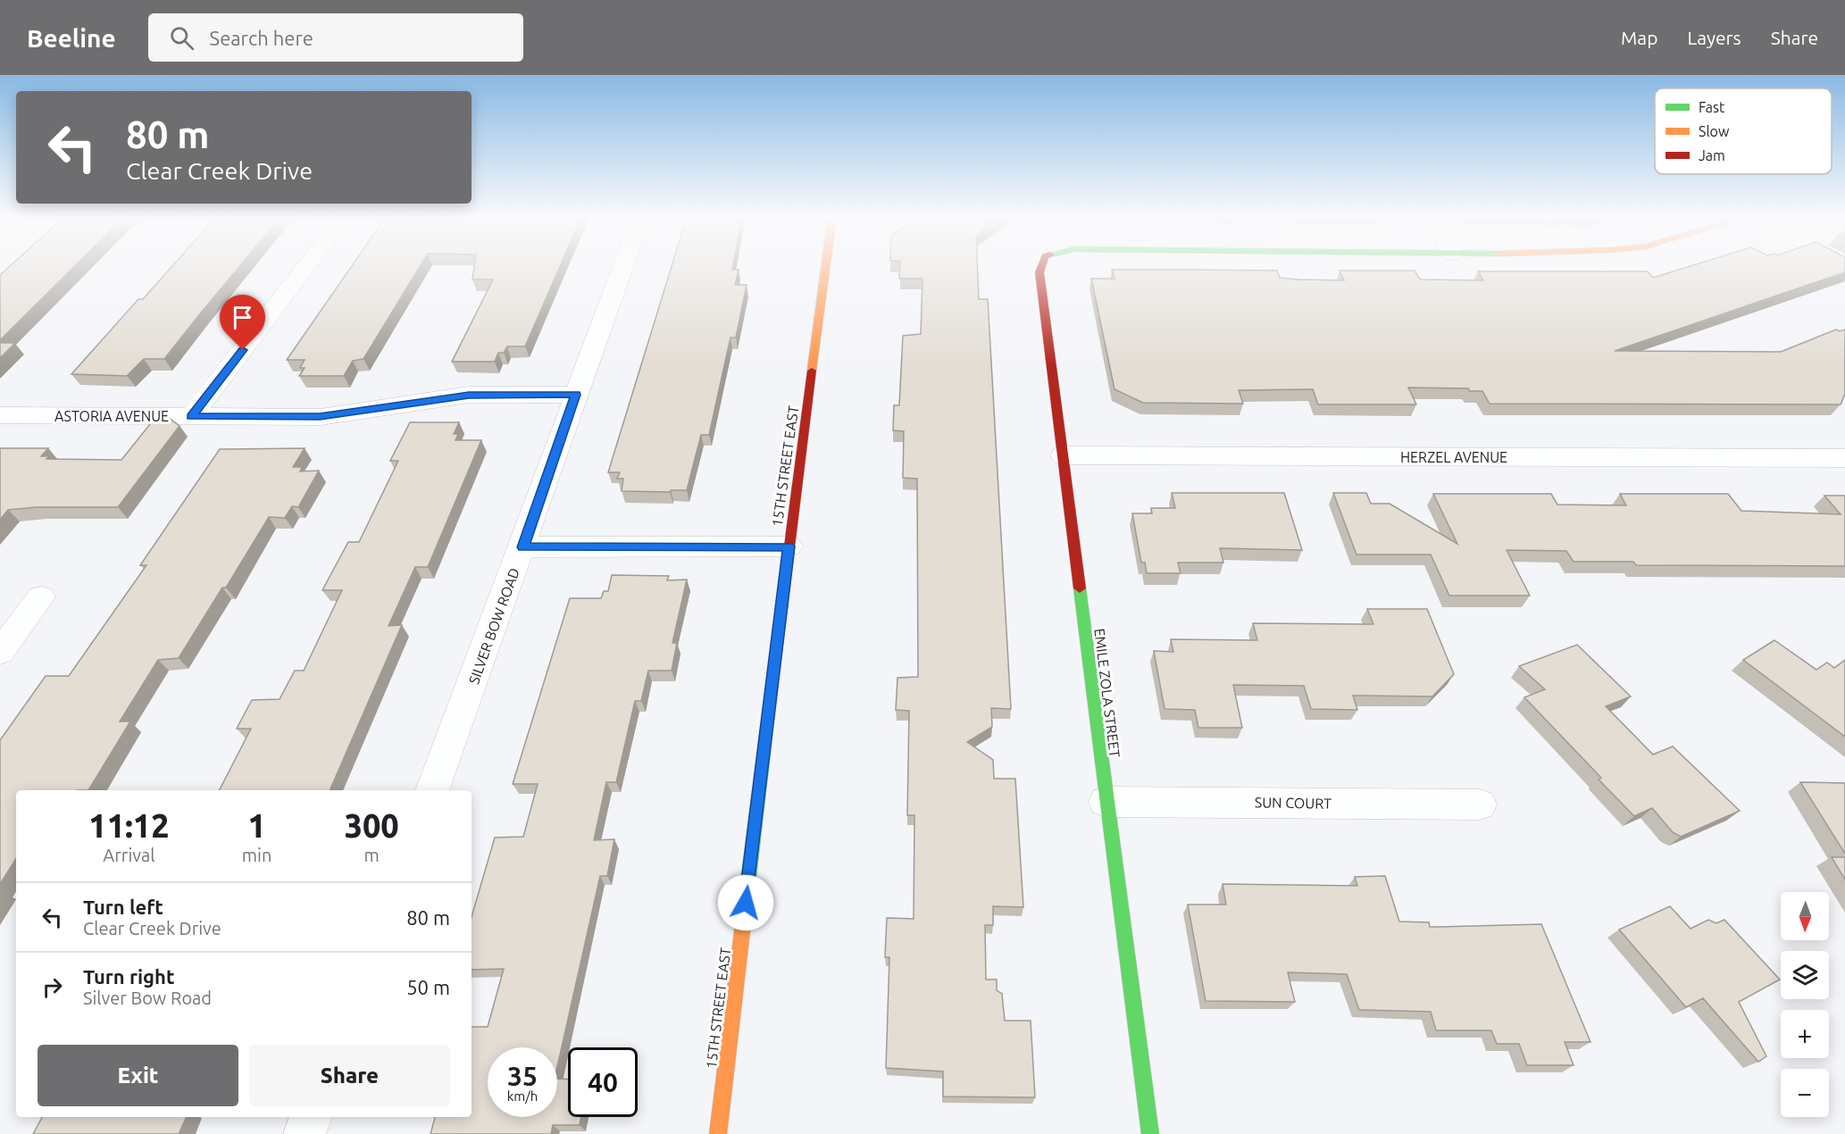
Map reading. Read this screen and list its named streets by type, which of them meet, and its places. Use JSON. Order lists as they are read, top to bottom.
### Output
{
  "streets": {
    "street": [
      "ASTORIA AVENUE",
      "HERZEL AVENUE",
      "15TH STREET EAST",
      "SILVER BOW ROAD",
      "EMILE ZOLA STREET",
      "SUN COURT"
    ]
  },
  "crossings": [
    ["ASTORIA AVENUE", "SILVER BOW ROAD"],
    ["HERZEL AVENUE", "EMILE ZOLA STREET"],
    ["EMILE ZOLA STREET", "SUN COURT"]
  ],
  "legend": ["Fast", "Slow", "Jam"],
  "north": "bottom",
  "page": {
    "header": "Beeline",
    "search": "Search here",
    "nav": ["Map", "Layers", "Share"],
    "turn": ["80 m", "Clear Creek Drive"],
    "eta": [
      "11:12",
      "Arrival",
      "1",
      "min",
      "300",
      "m"
    ],
    "list": [
      {
        "name": "Turn left",
        "note": "Clear Creek Drive",
        "value": "80 m"
      },
      {
        "name": "Turn right",
        "note": "Silver Bow Road",
        "value": "50 m"
      }
    ],
    "map_buttons": ["+", "−"],
    "buttons": ["Exit", "Share"],
    "speed": "35 km/h",
    "limit": "40"
  }
}
